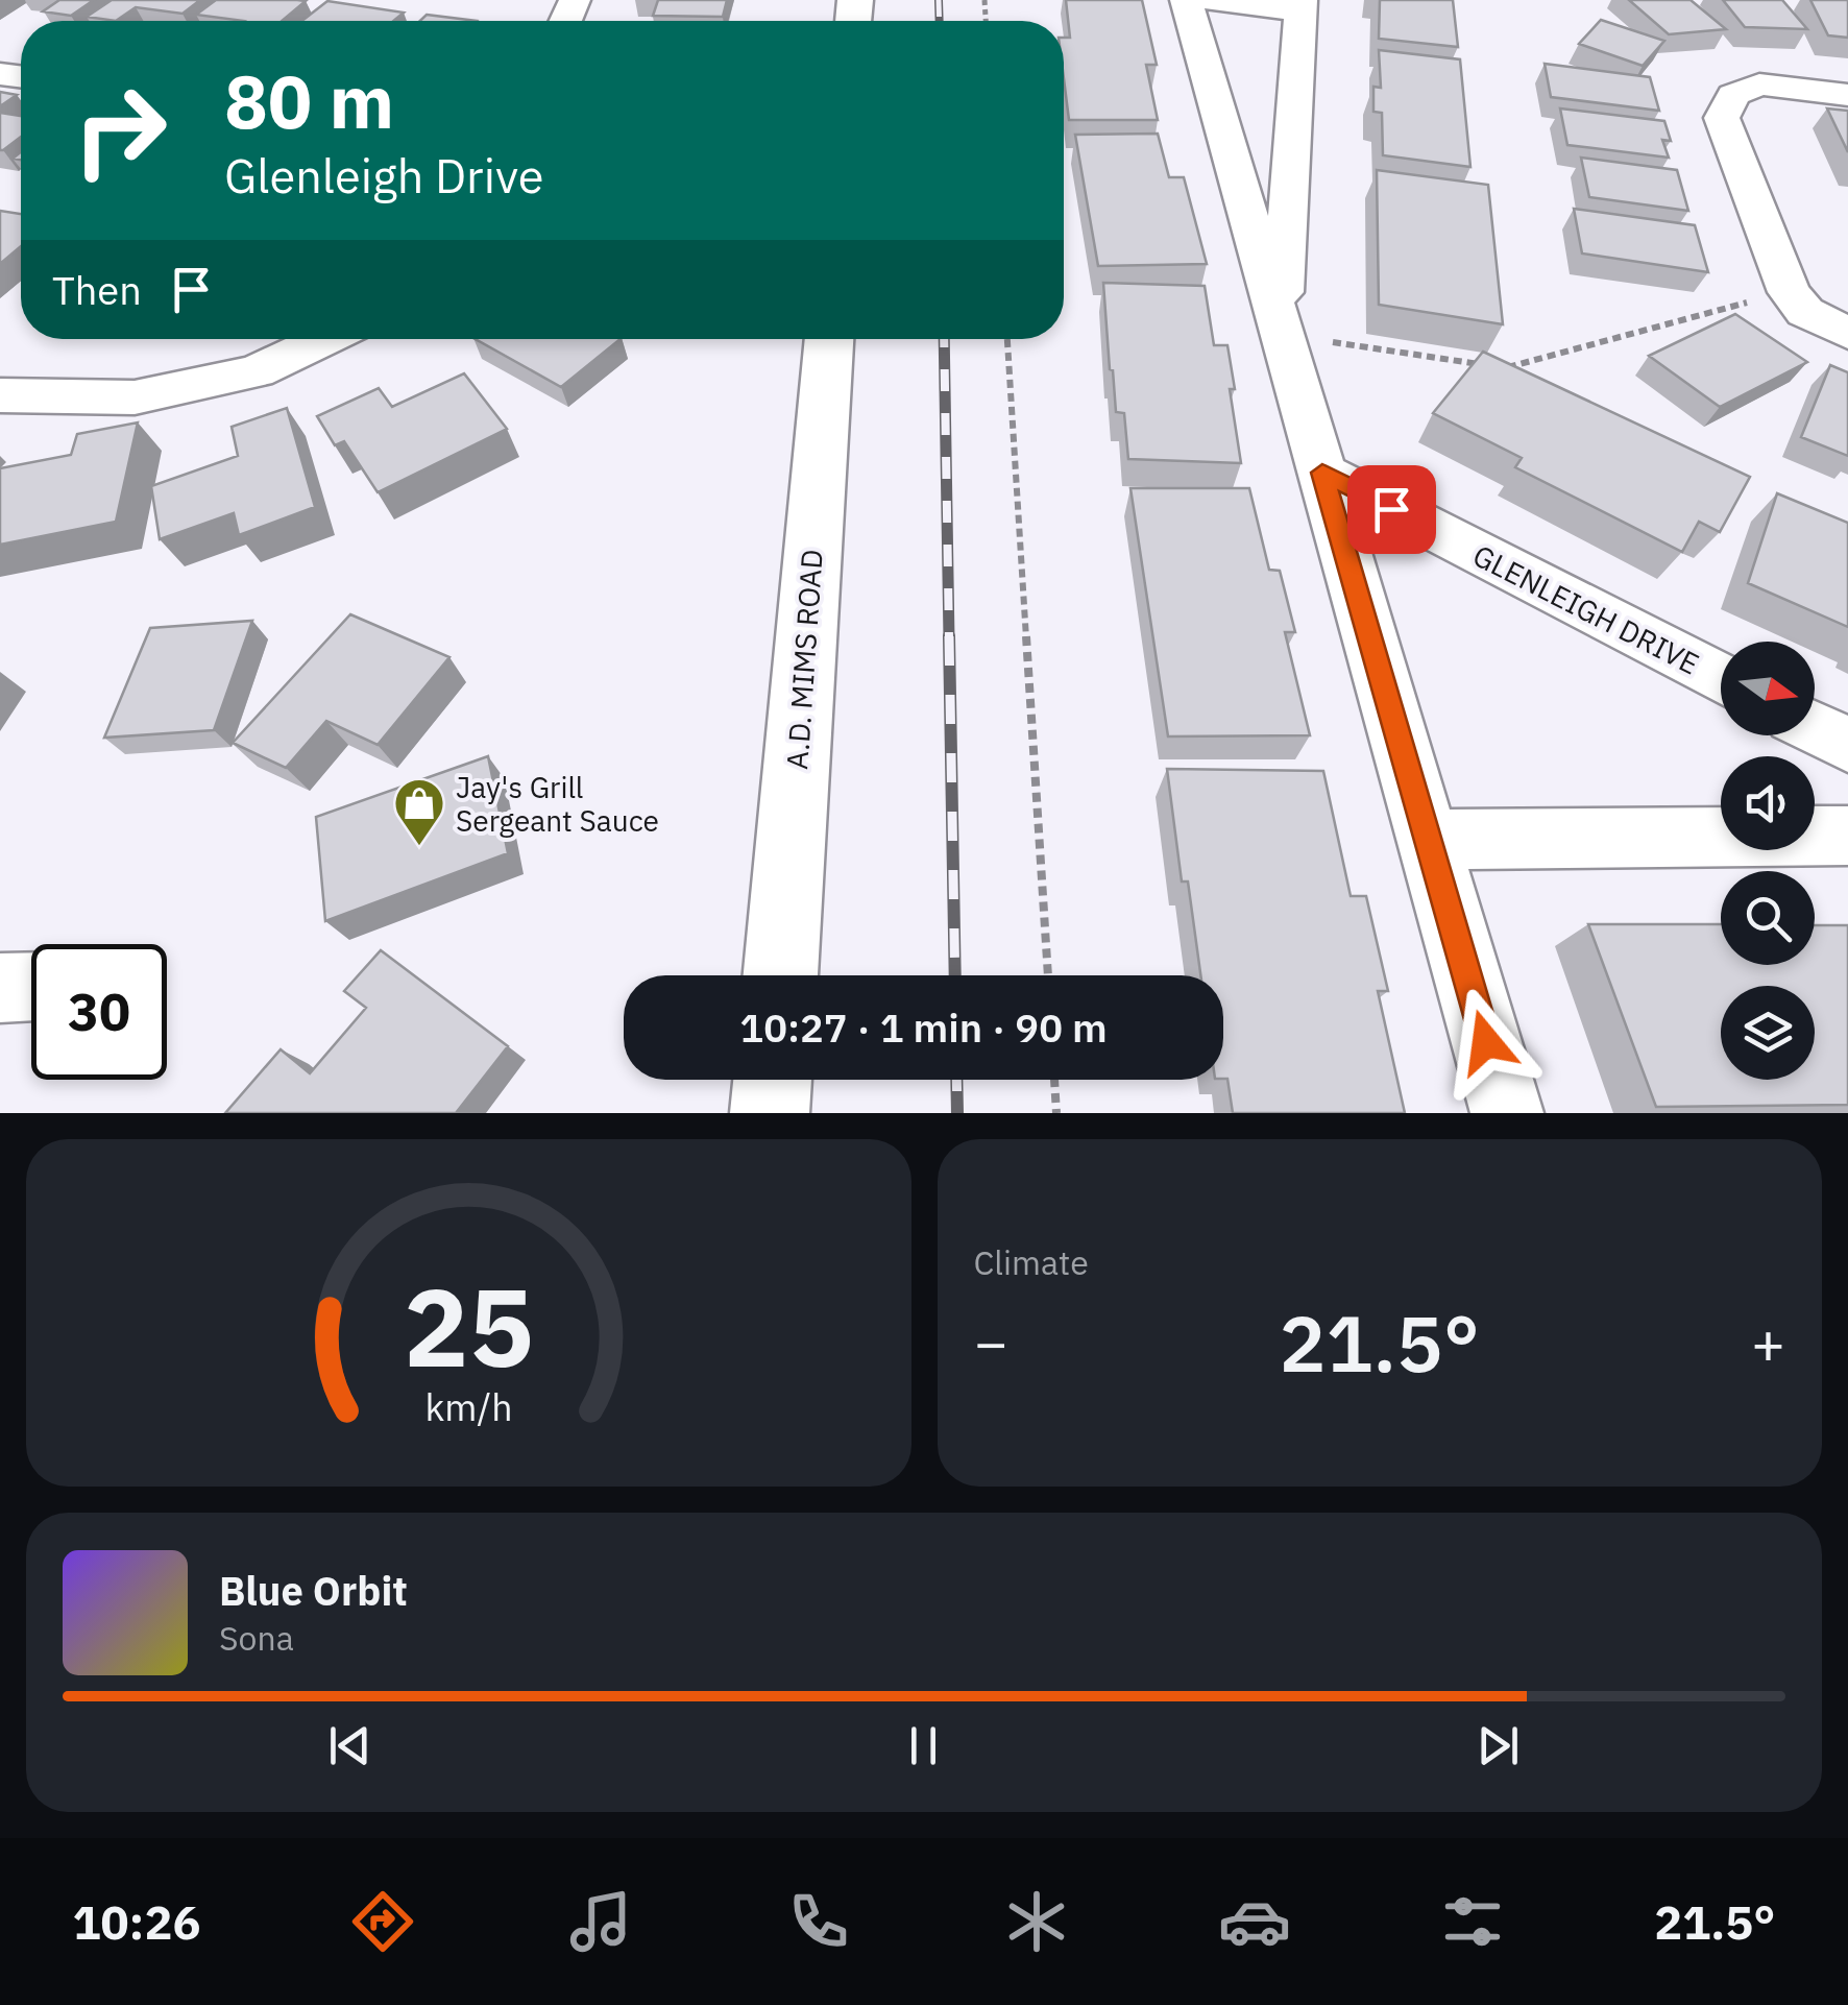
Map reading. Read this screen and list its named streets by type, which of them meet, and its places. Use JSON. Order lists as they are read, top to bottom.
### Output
{
  "streets": {
    "street": ["GLENLEIGH DRIVE", "A.D. MIMS ROAD"]
  },
  "places": {
    "shop": ["Jay's Grill Sergeant Sauce"]
  },
  "north": "right",
  "page": {
    "turn": ["80 m", "Glenleigh Drive"],
    "then": "Then",
    "limit": "30",
    "trip": "10:27 · 1 min · 90 m",
    "tile": "Climate",
    "heat": ["−", "21.5°", "+"],
    "song": ["Blue Orbit", "Sona"],
    "tabs": ["10:26", "21.5°"],
    "gauge": ["25", "km/h"]
  }
}
